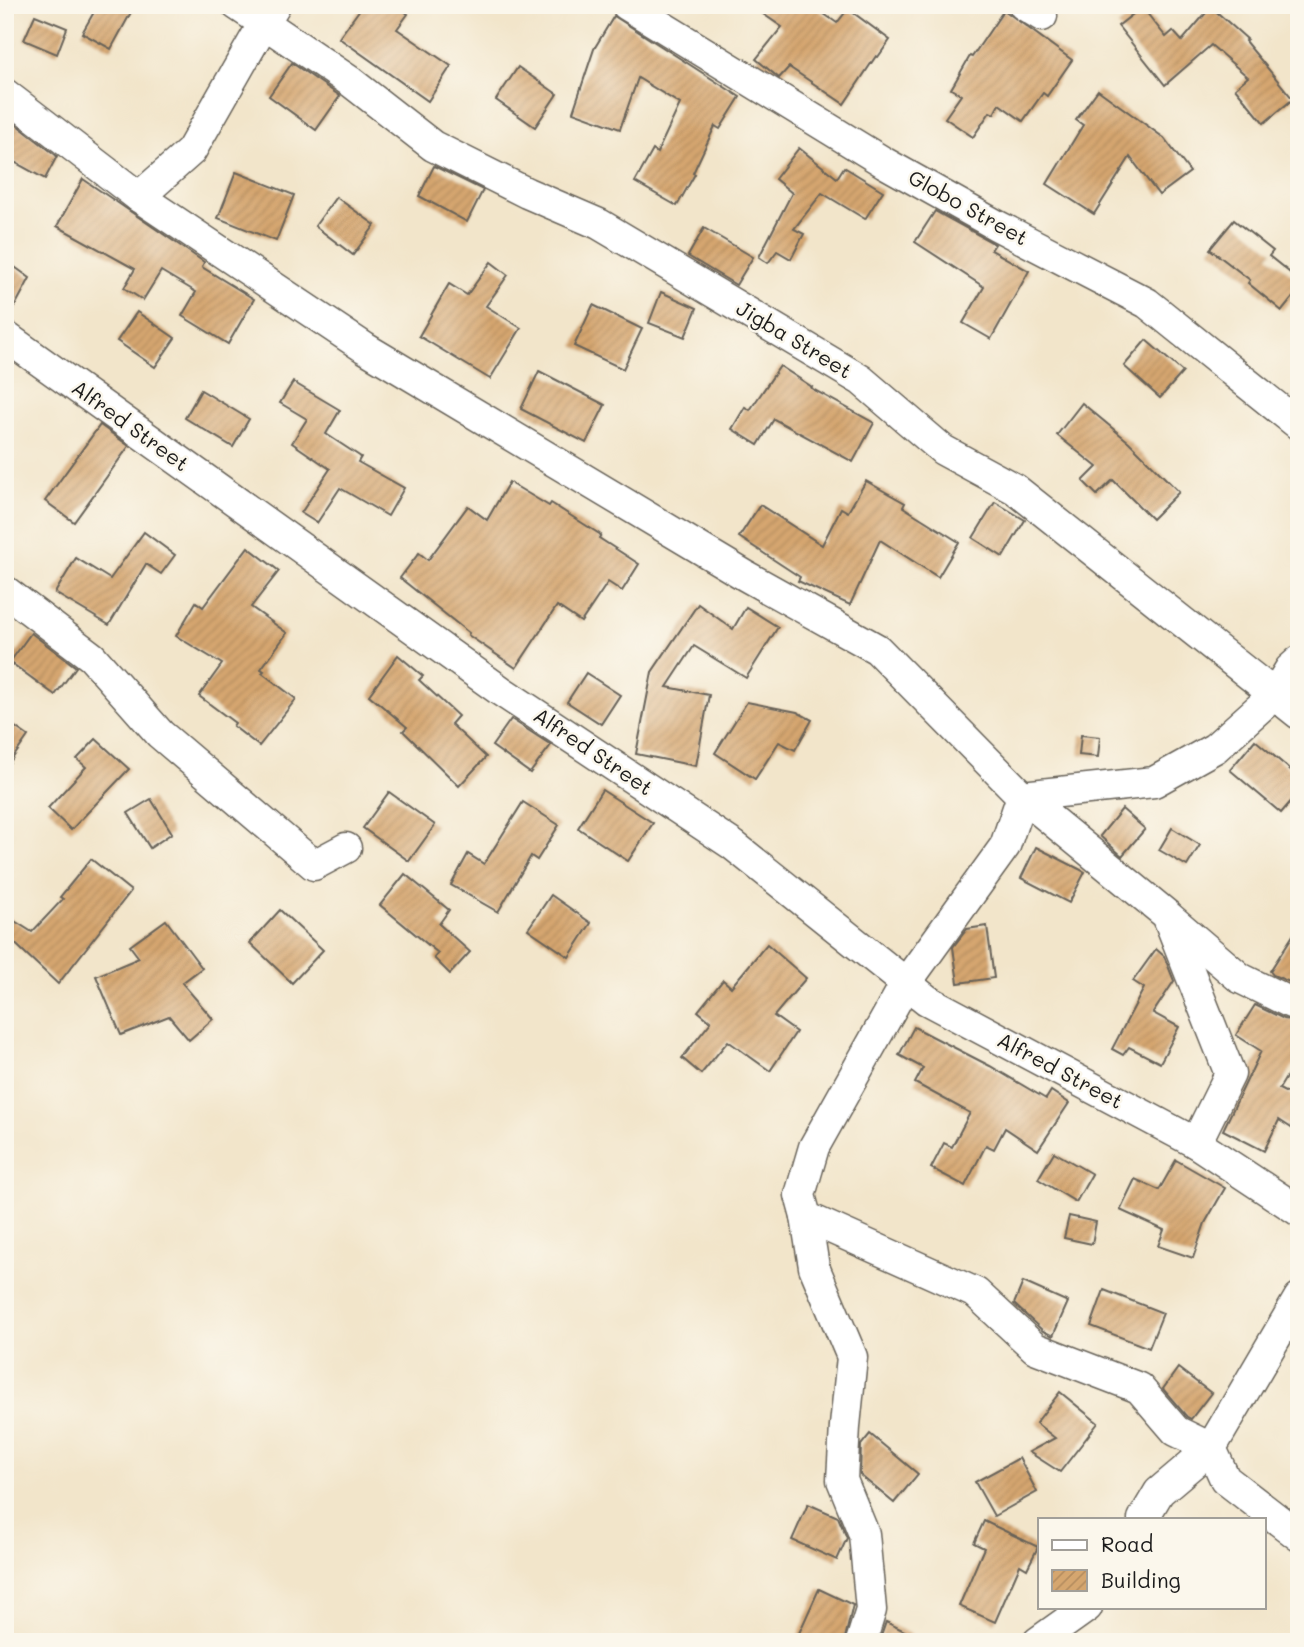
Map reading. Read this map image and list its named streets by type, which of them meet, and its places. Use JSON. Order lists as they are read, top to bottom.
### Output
{
  "streets": {
    "street": ["Globo Street", "Jigba Street", "Alfred Street"]
  },
  "legend": ["Road", "Building"]
}
